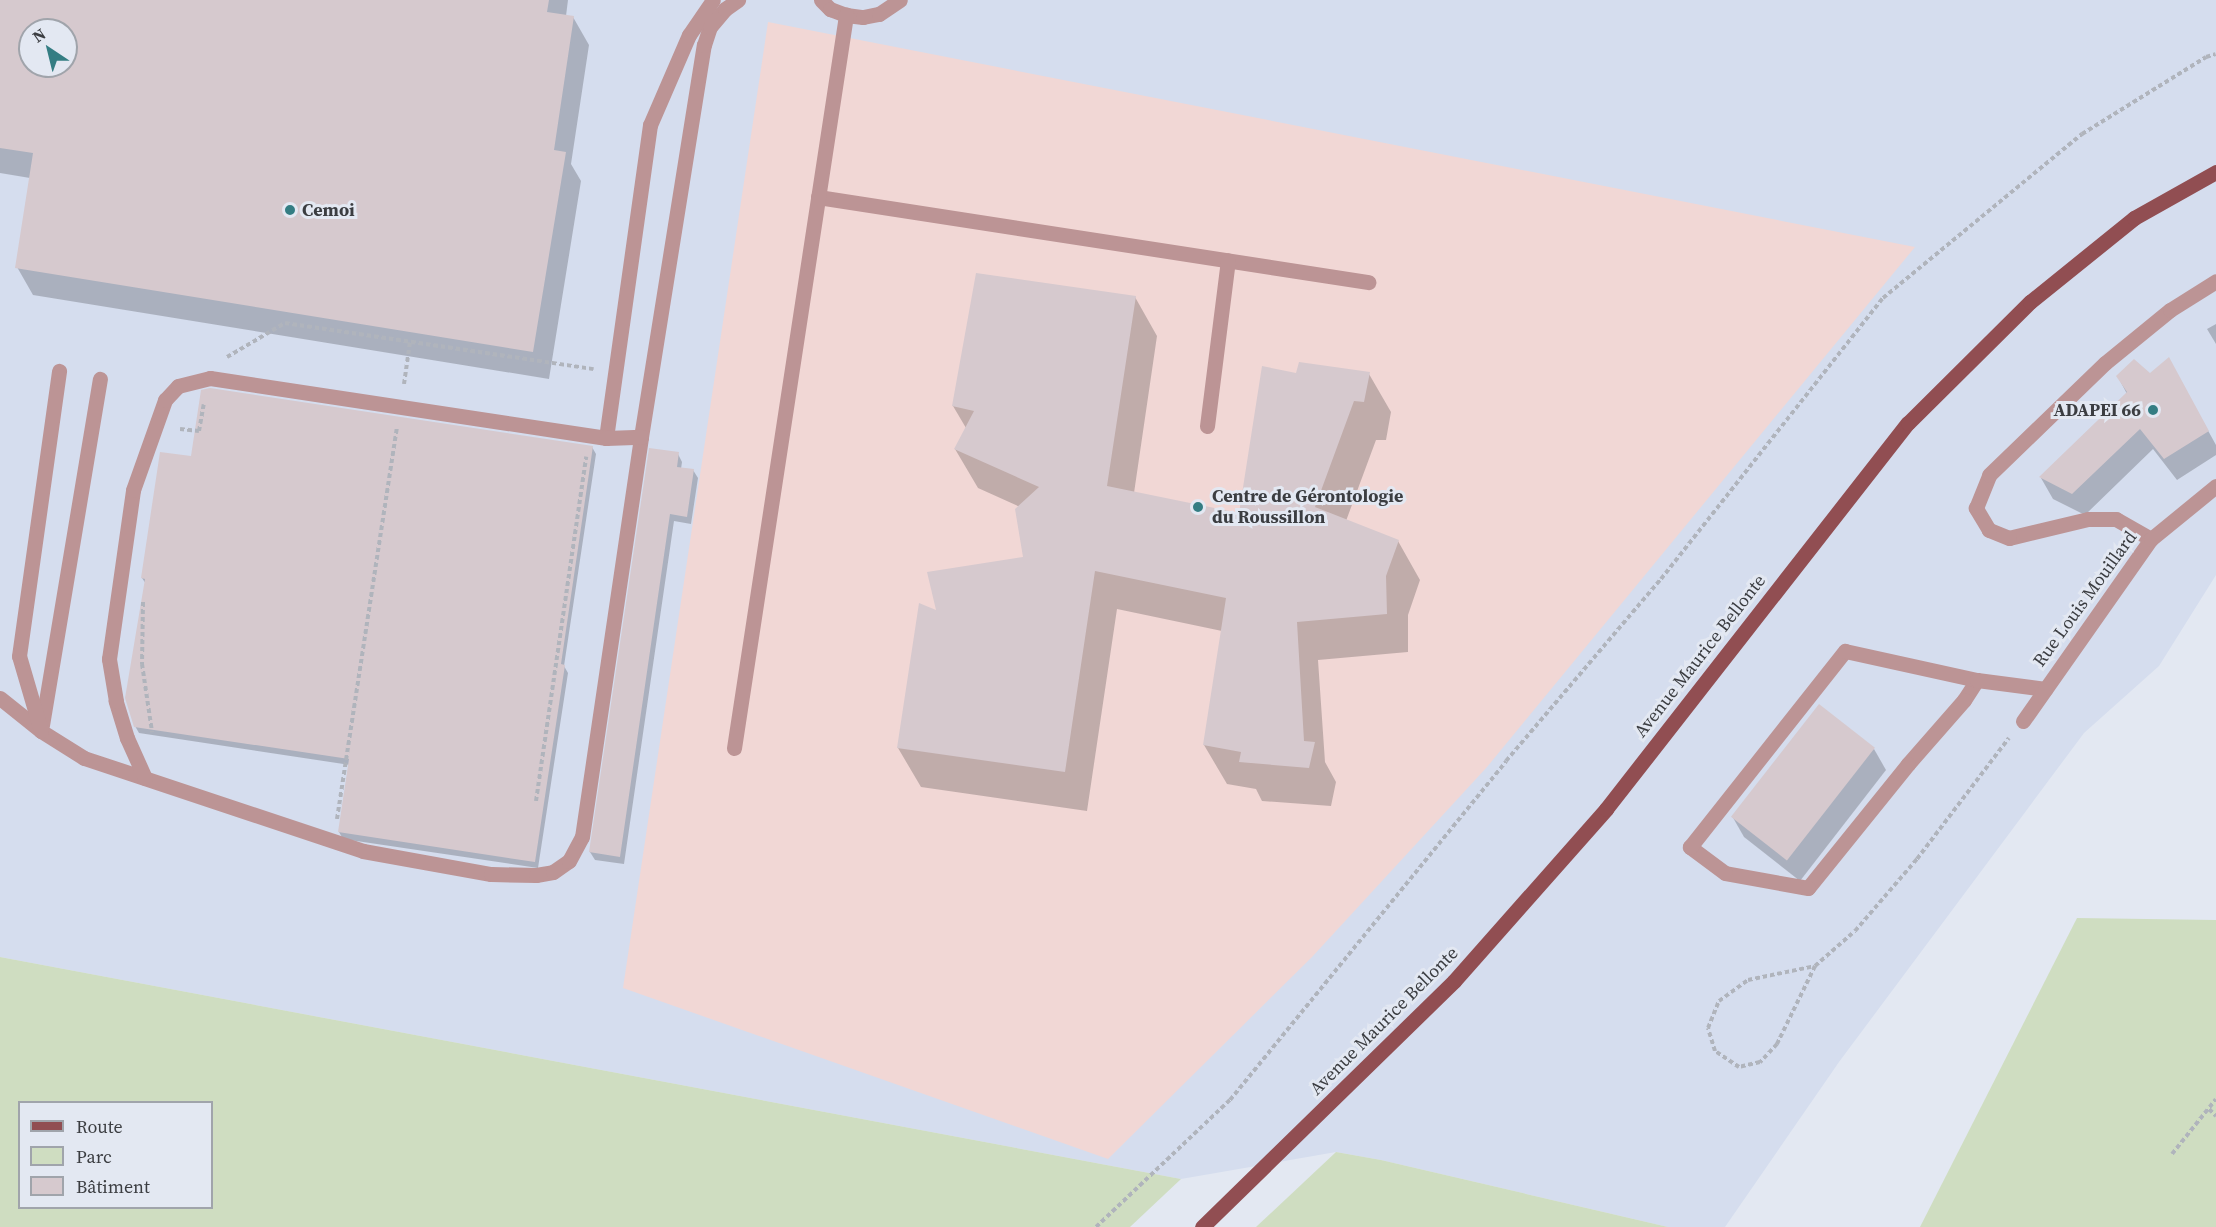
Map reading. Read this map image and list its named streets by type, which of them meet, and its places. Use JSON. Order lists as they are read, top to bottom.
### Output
{
  "streets": {
    "main road": ["Avenue Maurice Bellonte"],
    "street": ["Rue Louis Mouillard"]
  },
  "places": ["Cemoi", "ADAPEI 66", "Centre de Gérontologie du Roussillon"],
  "legend": ["Route", "Parc", "Bâtiment"],
  "north": "top left"
}
